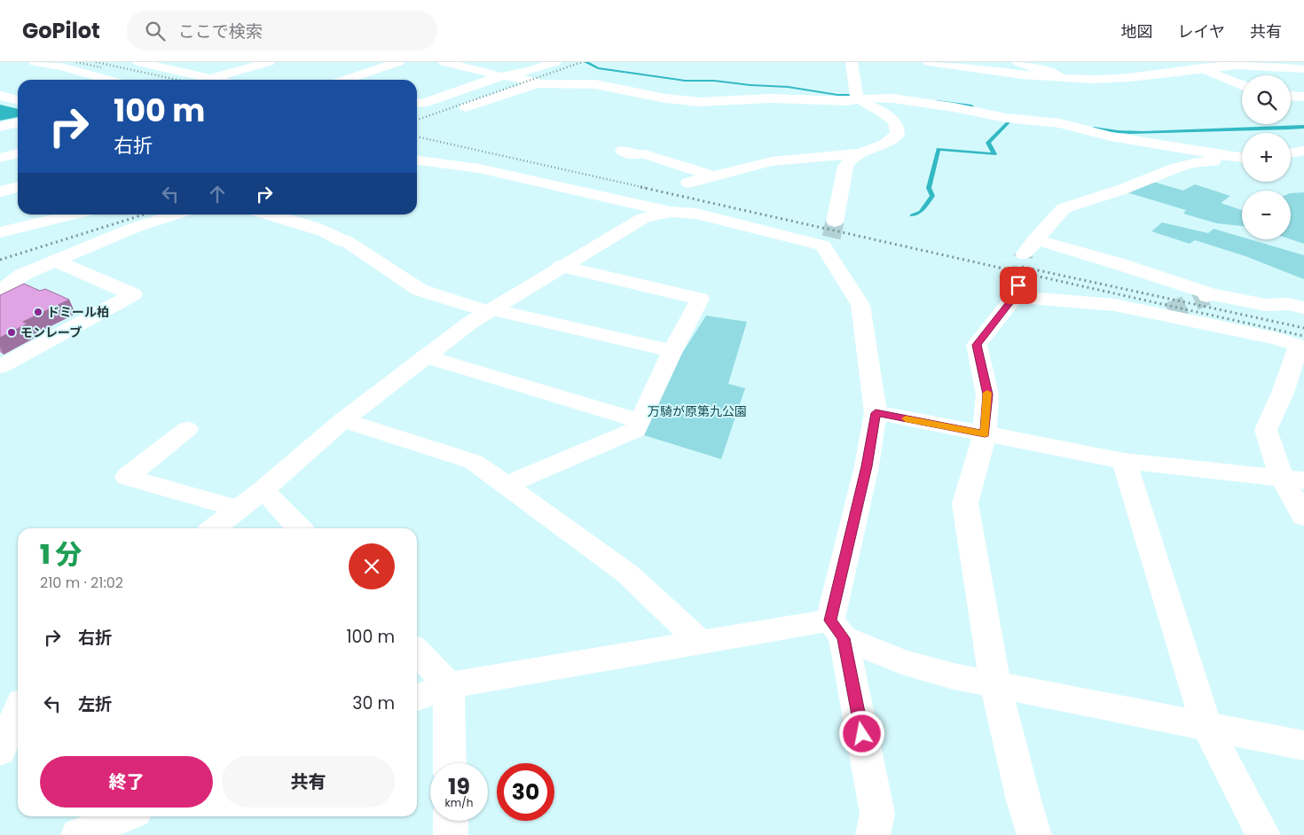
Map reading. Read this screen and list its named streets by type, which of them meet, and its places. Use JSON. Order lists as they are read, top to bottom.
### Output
{
  "parks": ["万騎が原第九公園"],
  "places": ["ドミール柏", "モンレーブ"],
  "page": {
    "header": "GoPilot",
    "search": "ここで検索",
    "nav": ["地図", "レイヤ", "共有"],
    "map_buttons": ["+", "−"],
    "turn": ["100 m", "右折"],
    "heading": ["1 分", "210 m · 21:02"],
    "list": [
      {
        "name": "右折",
        "value": "100 m"
      },
      {
        "name": "左折",
        "value": "30 m"
      }
    ],
    "buttons": ["終了", "共有"],
    "speed": "19 km/h",
    "limit": "30"
  }
}
